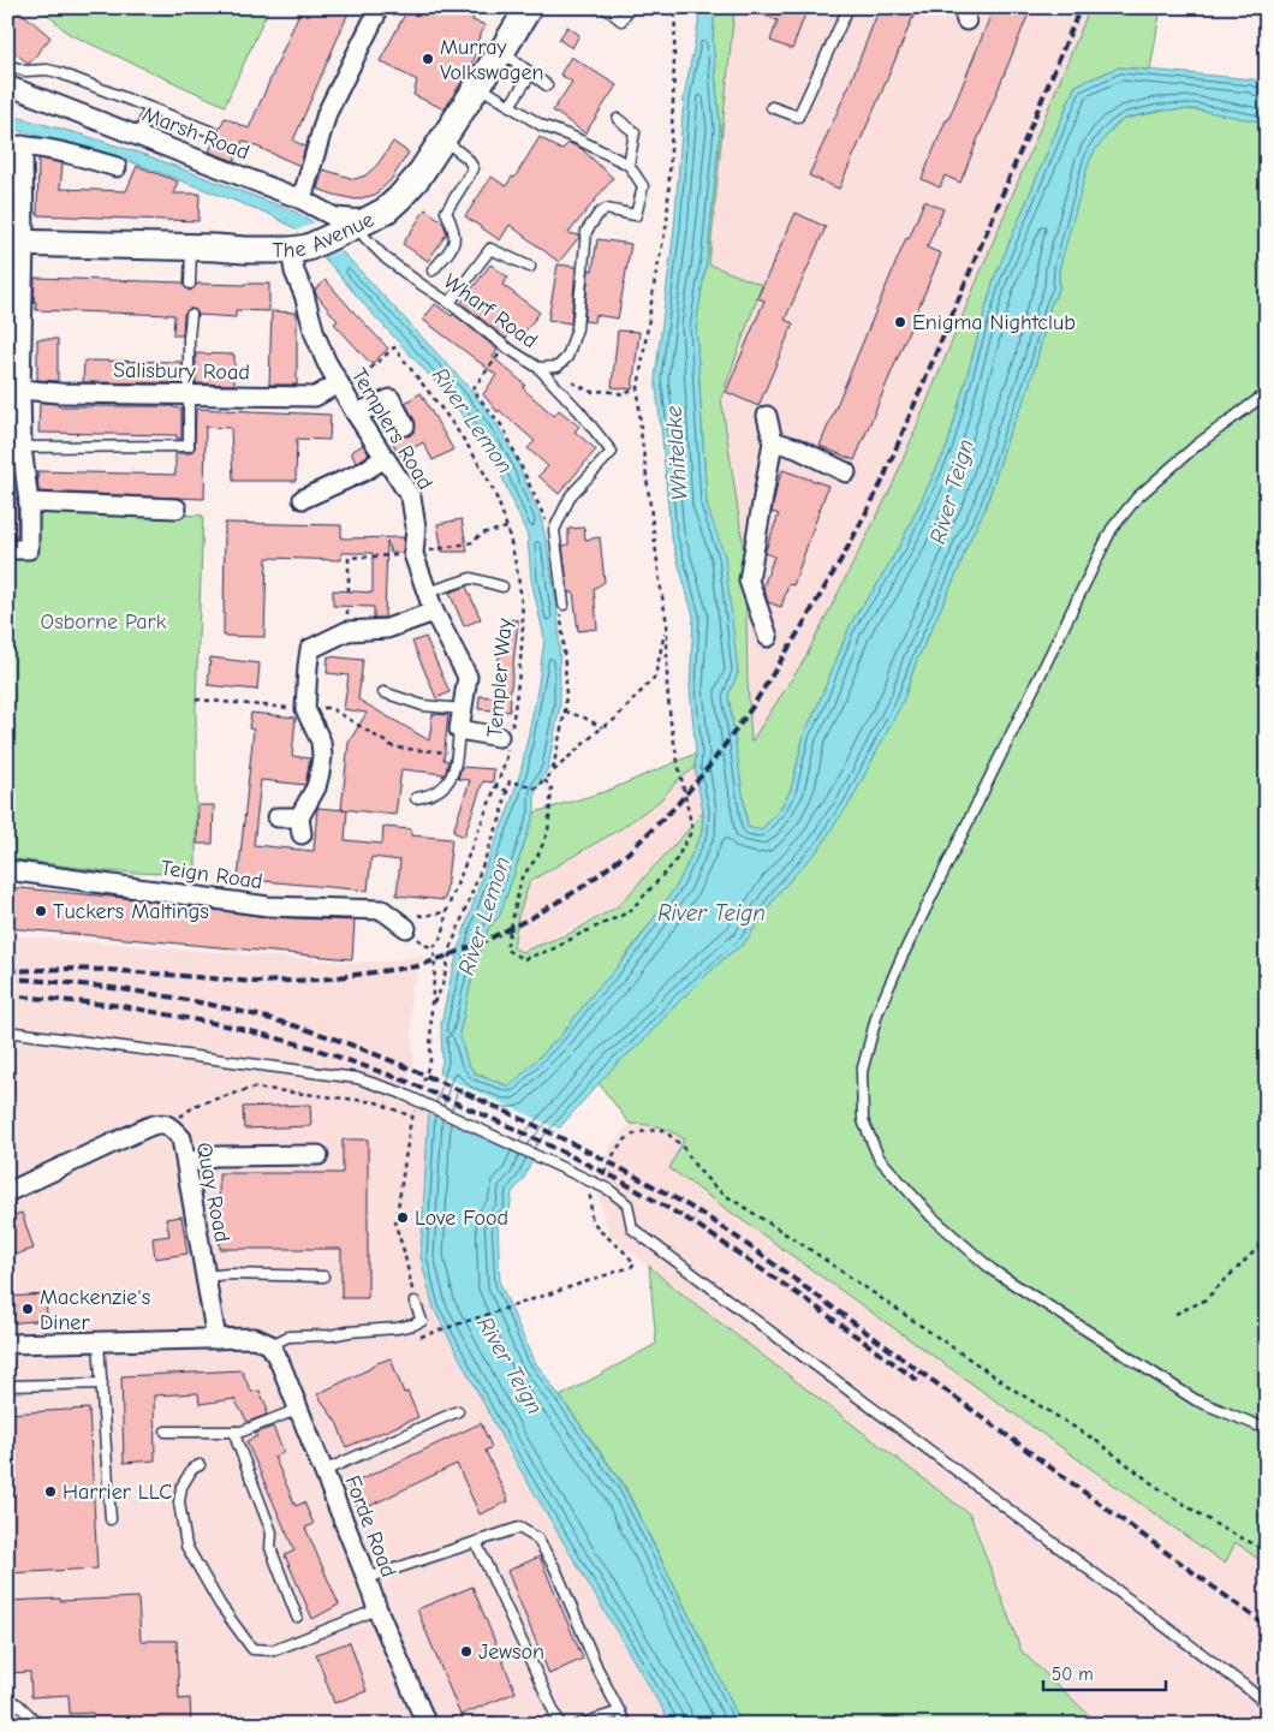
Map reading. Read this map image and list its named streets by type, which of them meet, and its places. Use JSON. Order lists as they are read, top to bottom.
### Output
{
  "streets": {
    "main road": ["The Avenue"],
    "street": [
      "Marsh Road",
      "Salisbury Road",
      "Templers Road",
      "Teign Road",
      "Quay Road",
      "Forde Road"
    ],
    "lane": ["Wharf Road"],
    "path": ["Templer Way"]
  },
  "crossings": [
    ["Marsh Road", "The Avenue"],
    ["Marsh Road", "Wharf Road"],
    ["The Avenue", "Wharf Road"],
    ["The Avenue", "Templers Road"],
    ["Salisbury Road", "Templers Road"],
    ["Salisbury Road", "Templer Way"],
    ["Templers Road", "Templer Way"]
  ],
  "water": ["River Lemon", "Whitelake", "River Teign"],
  "parks": ["Osborne Park"],
  "places": [
    "Murray Volkswagen",
    "Enigma Nightclub",
    "Tuckers Maltings",
    "Love Food",
    "Mackenzie's Diner",
    "Harrier LLC",
    "Jewson"
  ],
  "scale_bar": "50 m"
}
